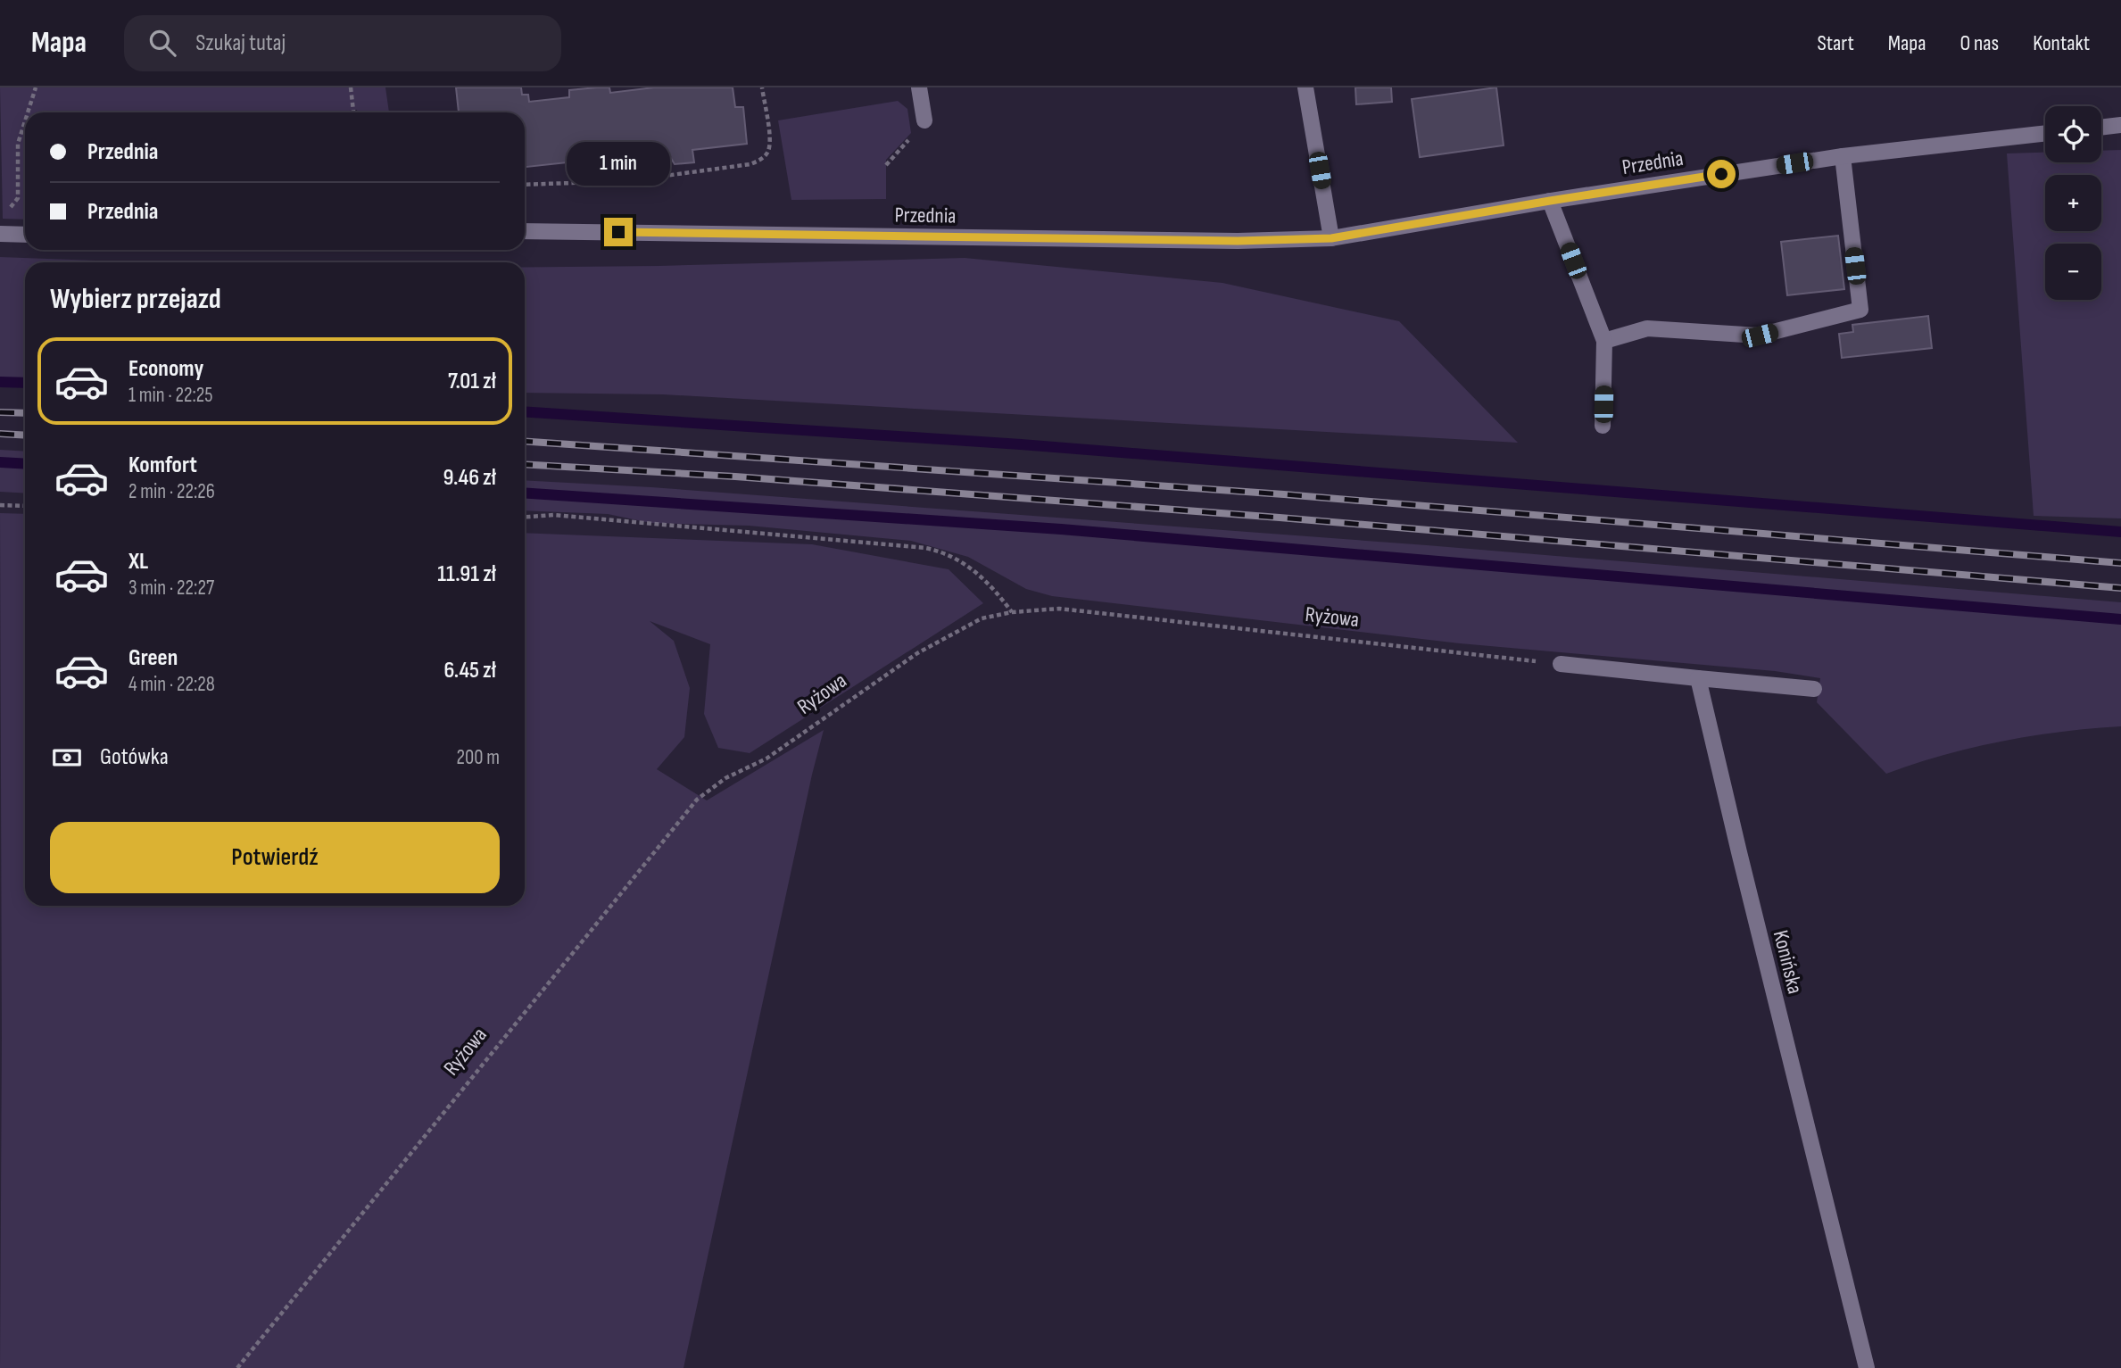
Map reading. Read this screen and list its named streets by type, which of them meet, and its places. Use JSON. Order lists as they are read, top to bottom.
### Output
{
  "streets": {
    "street": ["Przednia", "Konińska"],
    "path": ["Ryżowa"]
  },
  "page": {
    "header": "Mapa",
    "search": "Szukaj tutaj",
    "nav": [
      "Start",
      "Mapa",
      "O nas",
      "Kontakt"
    ],
    "map_buttons": ["+", "−"],
    "banner": ["Przednia", "Przednia"],
    "bubble": "1 min",
    "heading": "Wybierz przejazd",
    "list": [
      {
        "name": "Economy",
        "note": "1 min · 22:25",
        "value": "7.01 zł"
      },
      {
        "name": "Komfort",
        "note": "2 min · 22:26",
        "value": "9.46 zł"
      },
      {
        "name": "XL",
        "note": "3 min · 22:27",
        "value": "11.91 zł"
      },
      {
        "name": "Green",
        "note": "4 min · 22:28",
        "value": "6.45 zł"
      }
    ],
    "pay": ["Gotówka", "200 m"],
    "buttons": "Potwierdź"
  }
}
